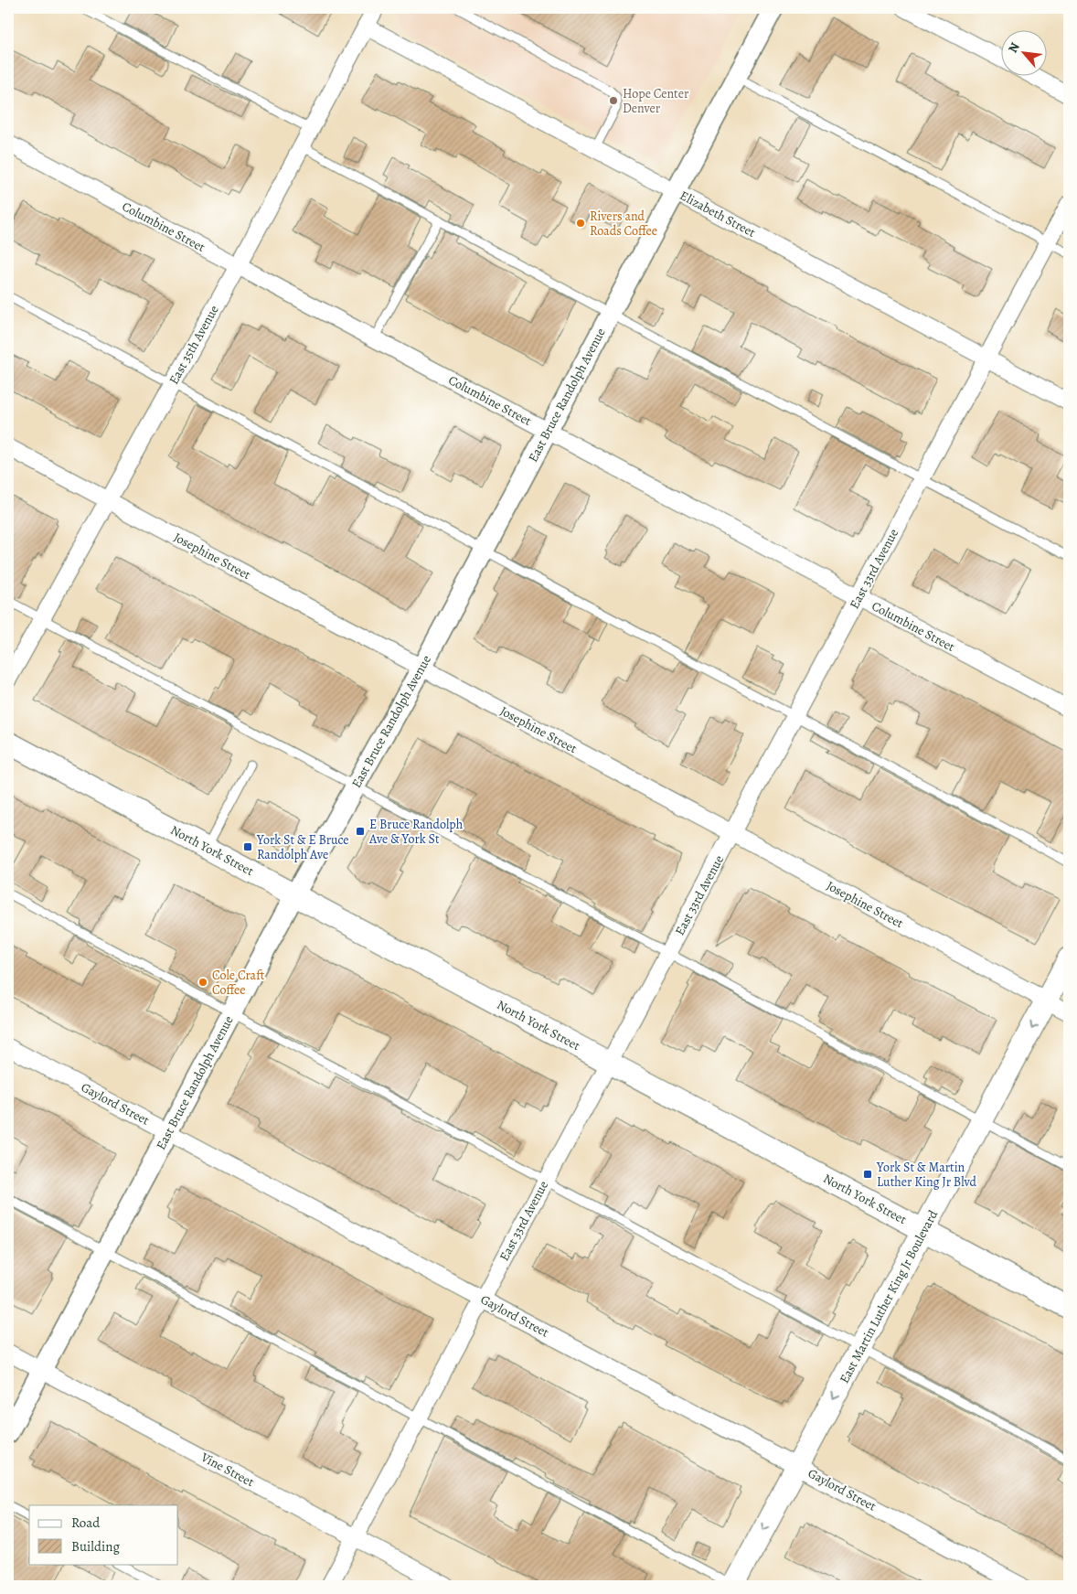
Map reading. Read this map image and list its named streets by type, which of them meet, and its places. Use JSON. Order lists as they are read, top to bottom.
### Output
{
  "streets": {
    "main road": ["North York Street", "East Martin Luther King Jr Boulevard"],
    "street": [
      "Elizabeth Street",
      "Columbine Street",
      "East 35th Avenue",
      "East Bruce Randolph Avenue",
      "Josephine Street",
      "East 33rd Avenue",
      "Gaylord Street",
      "Vine Street"
    ]
  },
  "crossings": [
    ["Elizabeth Street", "East 35th Avenue"],
    ["Elizabeth Street", "East Bruce Randolph Avenue"],
    ["Elizabeth Street", "East 33rd Avenue"],
    ["Columbine Street", "East 35th Avenue"],
    ["Columbine Street", "East Bruce Randolph Avenue"],
    ["Columbine Street", "East 33rd Avenue"],
    ["East 35th Avenue", "Josephine Street"],
    ["East Bruce Randolph Avenue", "Josephine Street"],
    ["East Bruce Randolph Avenue", "North York Street"],
    ["East Bruce Randolph Avenue", "Gaylord Street"],
    ["East Bruce Randolph Avenue", "Vine Street"],
    ["Josephine Street", "East 33rd Avenue"],
    ["Josephine Street", "East Martin Luther King Jr Boulevard"],
    ["East 33rd Avenue", "North York Street"],
    ["East 33rd Avenue", "Gaylord Street"],
    ["East 33rd Avenue", "Vine Street"],
    ["North York Street", "East Martin Luther King Jr Boulevard"],
    ["Gaylord Street", "East Martin Luther King Jr Boulevard"]
  ],
  "one_way": ["East Martin Luther King Jr Boulevard"],
  "places": {
    "other": ["Hope Center Denver", "Rivers and Roads Coffee", "Cole Craft Coffee"],
    "transit": ["E Bruce Randolph Ave & York St", "York St & E Bruce Randolph Ave", "York St & Martin Luther King Jr Blvd"]
  },
  "legend": ["Road", "Building"],
  "north": "top left"
}
